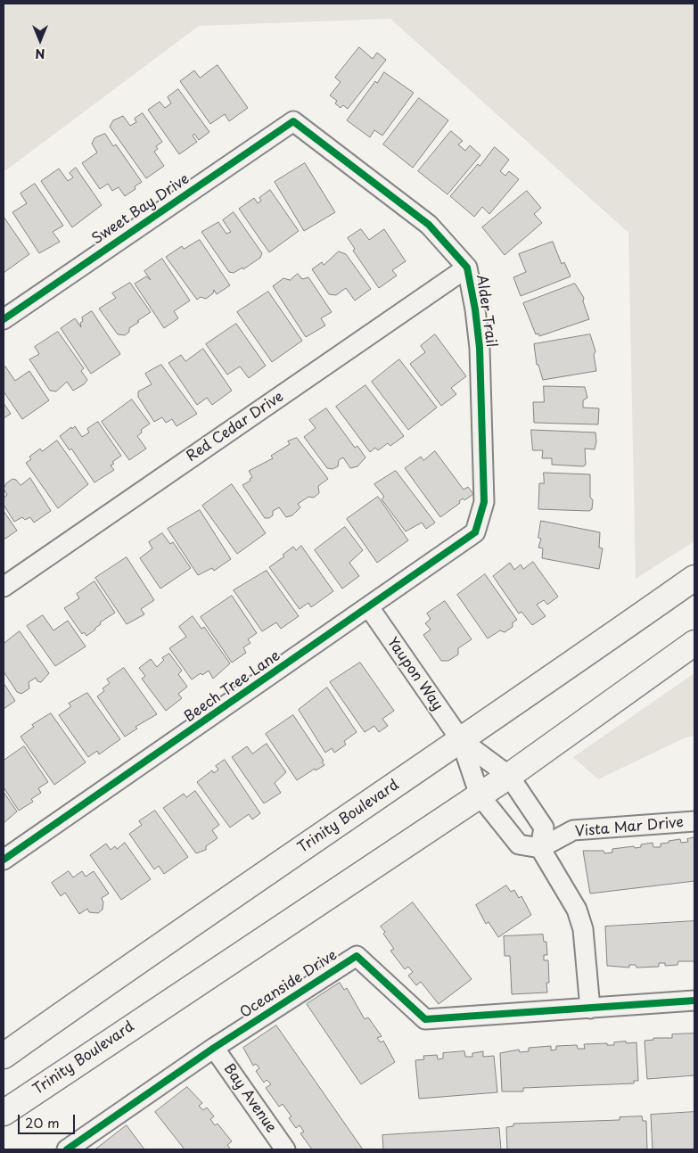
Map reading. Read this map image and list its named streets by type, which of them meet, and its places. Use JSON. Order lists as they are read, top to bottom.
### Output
{
  "streets": {
    "main road": ["Trinity Boulevard"],
    "street": [
      "Sweet Bay Drive",
      "Alder Trail",
      "Red Cedar Drive",
      "Yaupon Way",
      "Beech Tree Lane",
      "Vista Mar Drive",
      "Oceanside Drive",
      "Bay Avenue"
    ]
  },
  "crossings": [
    ["Sweet Bay Drive", "Alder Trail"],
    ["Alder Trail", "Red Cedar Drive"],
    ["Alder Trail", "Beech Tree Lane"],
    ["Yaupon Way", "Beech Tree Lane"],
    ["Yaupon Way", "Trinity Boulevard"],
    ["Oceanside Drive", "Bay Avenue"]
  ],
  "scale_bar": "20 m",
  "north": "bottom"
}
